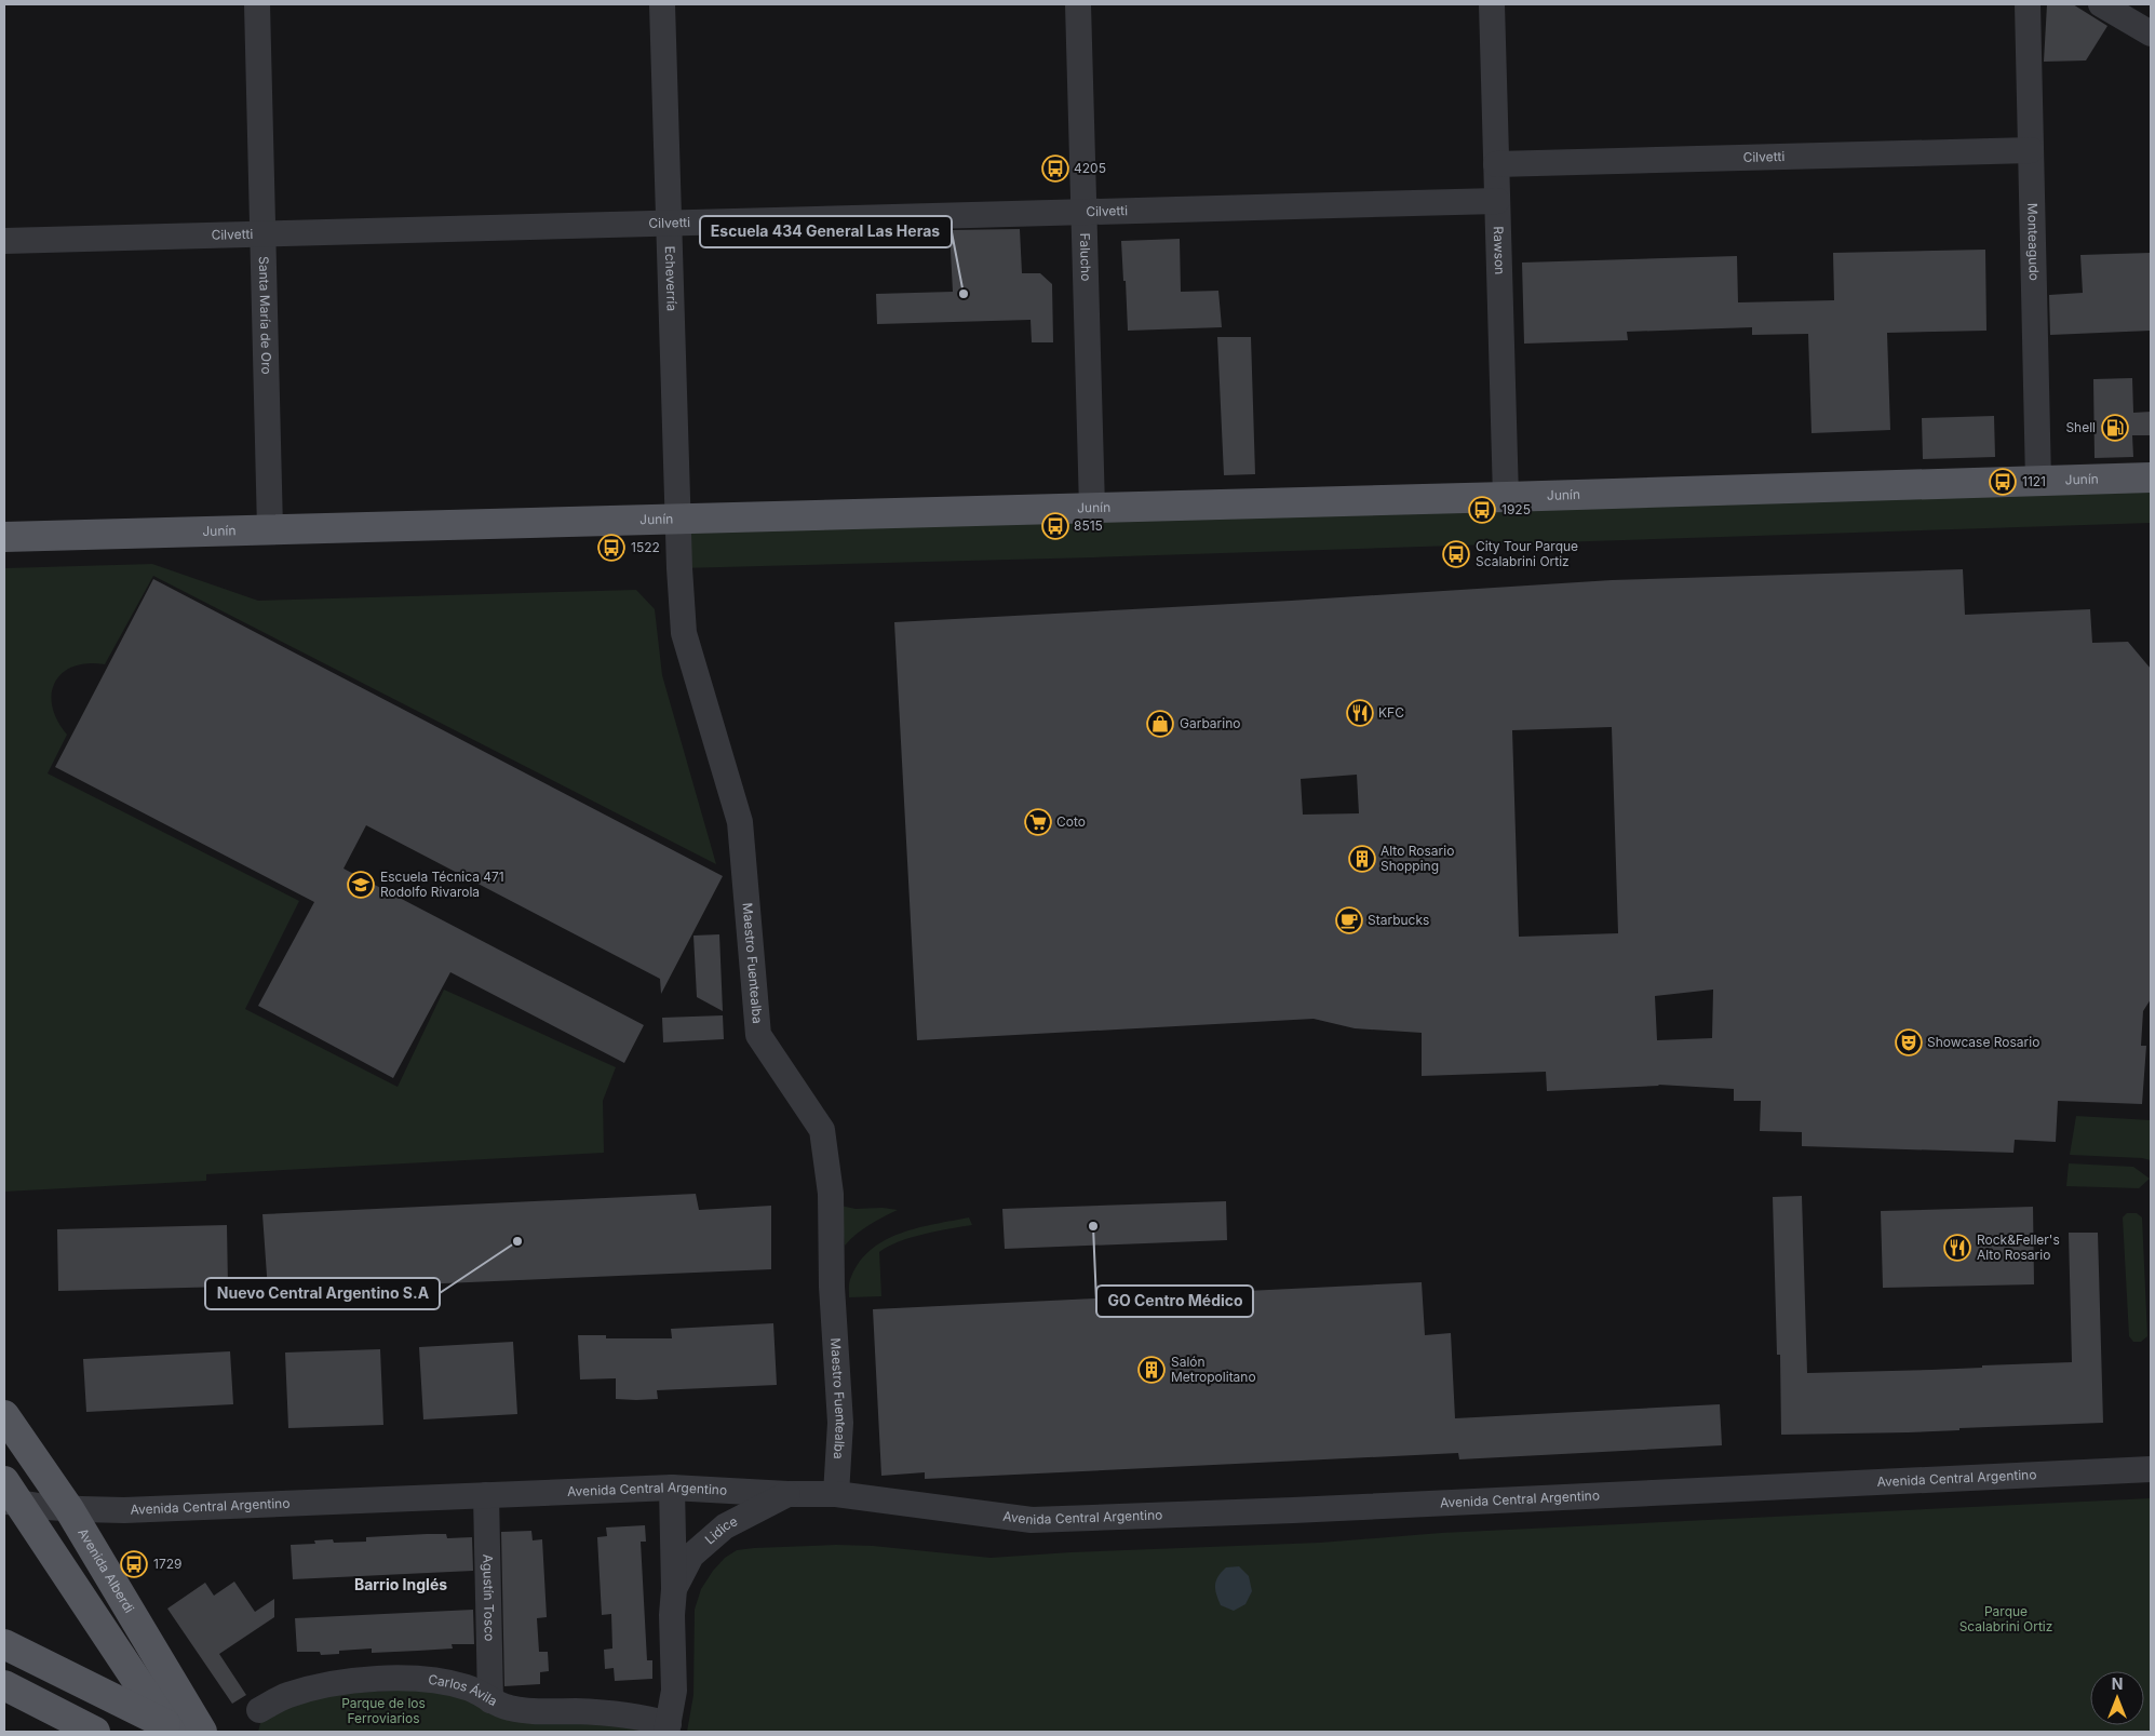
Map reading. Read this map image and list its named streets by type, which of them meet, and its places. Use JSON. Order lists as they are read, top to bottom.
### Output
{
  "streets": {
    "main road": ["Junín", "Avenida Alberdi"],
    "street": [
      "Cilvetti",
      "Monteagudo",
      "Rawson",
      "Falucho",
      "Echeverría",
      "Santa María de Oro",
      "Maestro Fuentealba",
      "Avenida Central Argentino",
      "Lidice",
      "Agustín Tosco",
      "Carlos Ávila"
    ]
  },
  "crossings": [
    ["Cilvetti", "Monteagudo"],
    ["Cilvetti", "Rawson"],
    ["Cilvetti", "Falucho"],
    ["Cilvetti", "Echeverría"],
    ["Cilvetti", "Santa María de Oro"],
    ["Monteagudo", "Junín"],
    ["Rawson", "Junín"],
    ["Falucho", "Junín"],
    ["Echeverría", "Junín"],
    ["Echeverría", "Maestro Fuentealba"],
    ["Santa María de Oro", "Junín"],
    ["Junín", "Maestro Fuentealba"],
    ["Maestro Fuentealba", "Avenida Central Argentino"],
    ["Avenida Central Argentino", "Lidice"],
    ["Avenida Central Argentino", "Avenida Alberdi"],
    ["Avenida Central Argentino", "Agustín Tosco"],
    ["Lidice", "Carlos Ávila"],
    ["Agustín Tosco", "Carlos Ávila"]
  ],
  "districts": ["Barrio Inglés"],
  "parks": ["Parque Scalabrini Ortiz", "Parque de los Ferroviarios"],
  "places": {
    "bus stop": [
      "4205",
      "1121",
      "1925",
      "8515",
      "1522",
      "City Tour Parque Scalabrini Ortiz",
      "1729"
    ],
    "other": ["Escuela 434 General Las Heras", "GO Centro Médico", "Nuevo Central Argentino S.A"],
    "fuel station": ["Shell"],
    "restaurant": ["KFC", "Rock&Feller's Alto Rosario"],
    "shop": ["Garbarino"],
    "supermarket": ["Coto"],
    "building": ["Alto Rosario Shopping", "Salón Metropolitano"],
    "school or university": ["Escuela Técnica 471 Rodolfo Rivarola"],
    "cafe": ["Starbucks"],
    "theatre": ["Showcase Rosario"]
  },
  "north": "top"
}
